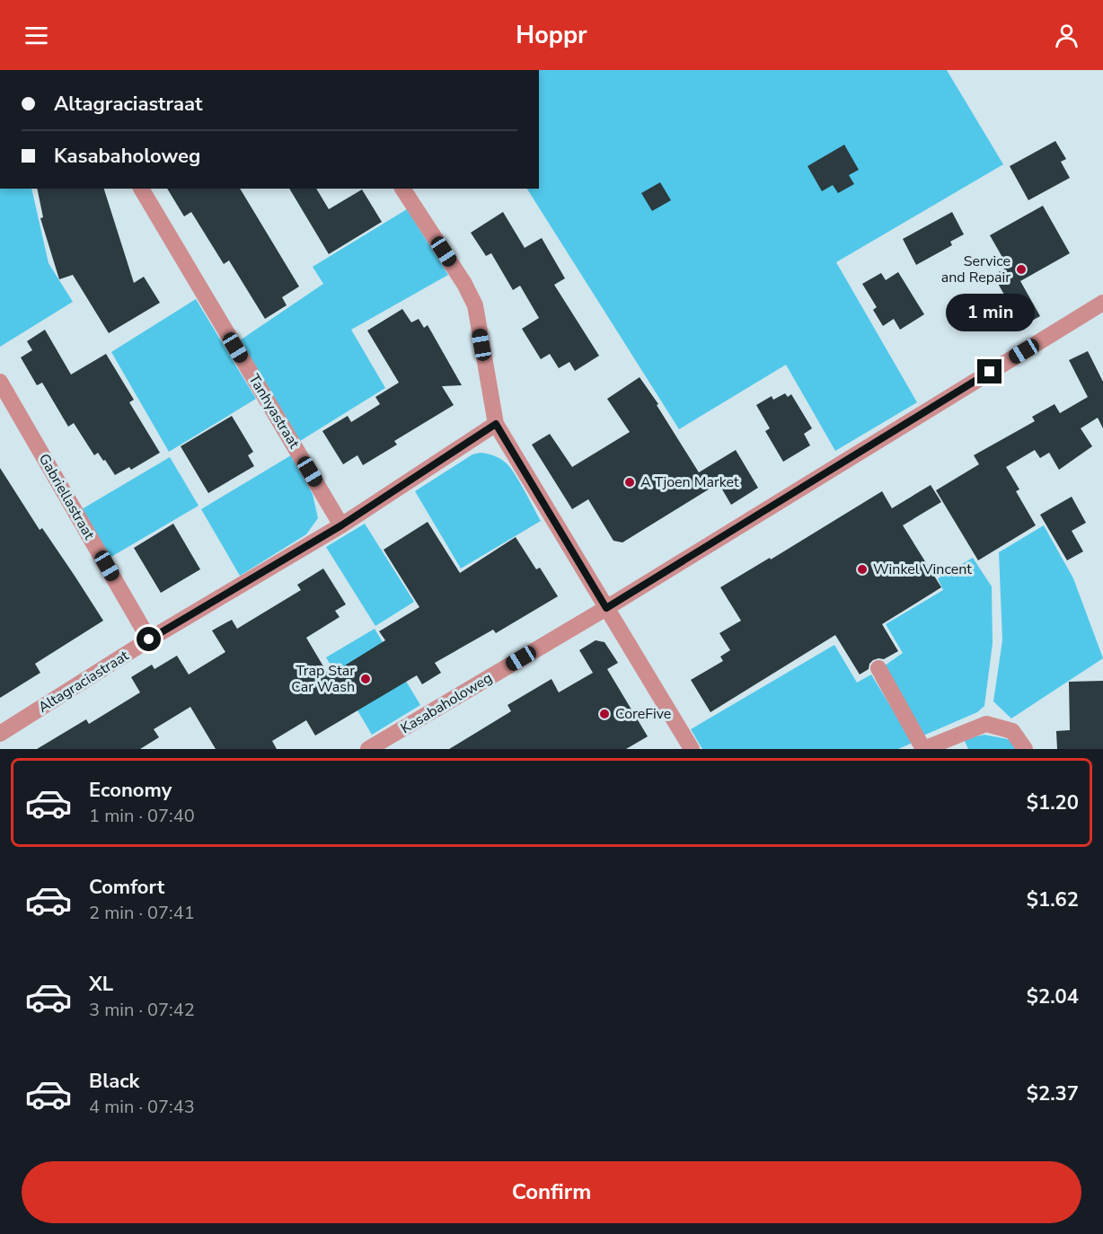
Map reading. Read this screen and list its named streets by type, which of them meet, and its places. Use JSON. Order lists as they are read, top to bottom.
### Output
{
  "streets": {
    "street": [
      "Tanhyastraat",
      "Gabriellastraat",
      "Altagraciastraat",
      "Kasabaholoweg"
    ]
  },
  "crossings": [
    ["Tanhyastraat", "Altagraciastraat"],
    ["Gabriellastraat", "Altagraciastraat"]
  ],
  "places": [
    "Service and Repair",
    "A Tjoen Market",
    "Winkel Vincent",
    "Trap Star Car Wash",
    "CoreFive"
  ],
  "page": {
    "header": "Hoppr",
    "banner": ["Altagraciastraat", "Kasabaholoweg"],
    "bubble": "1 min",
    "list": [
      {
        "name": "Economy",
        "note": "1 min · 07:40",
        "value": "$1.20"
      },
      {
        "name": "Comfort",
        "note": "2 min · 07:41",
        "value": "$1.62"
      },
      {
        "name": "XL",
        "note": "3 min · 07:42",
        "value": "$2.04"
      },
      {
        "name": "Black",
        "note": "4 min · 07:43",
        "value": "$2.37"
      }
    ],
    "buttons": "Confirm"
  }
}
